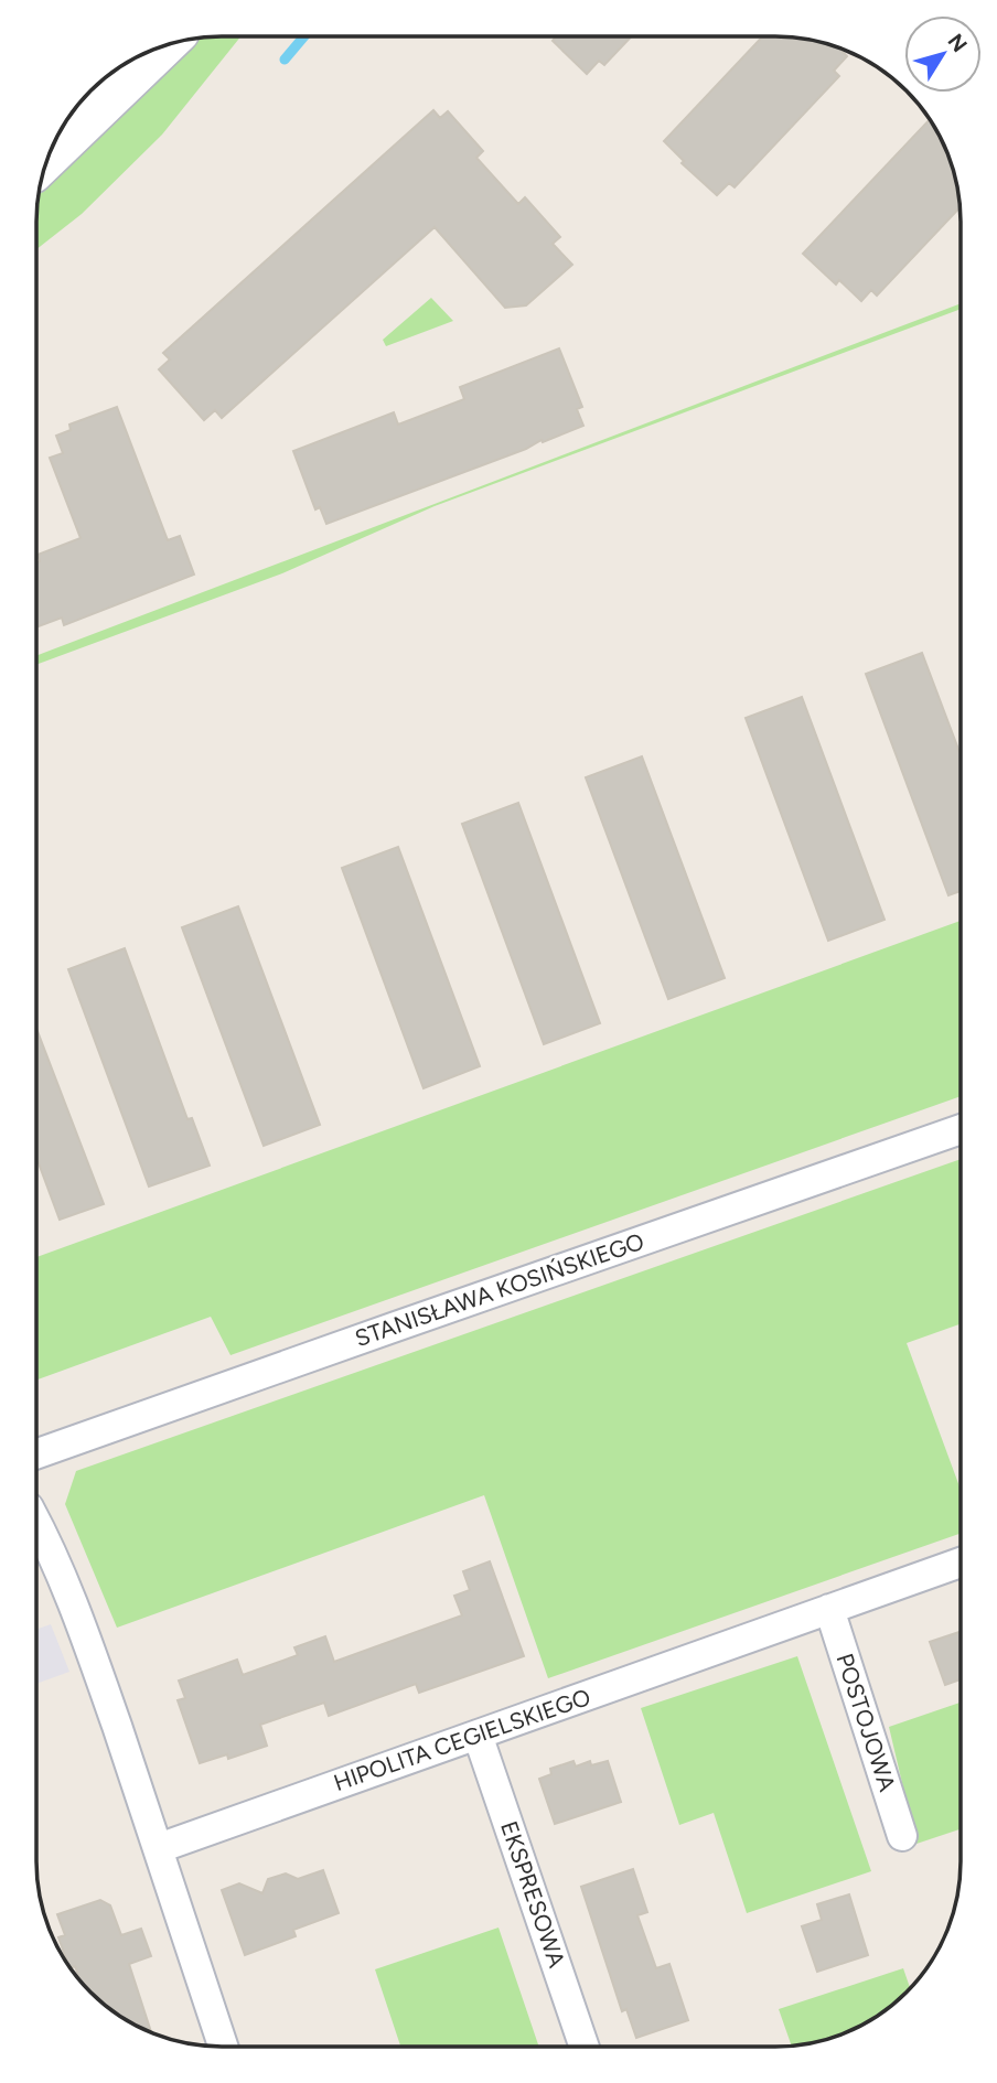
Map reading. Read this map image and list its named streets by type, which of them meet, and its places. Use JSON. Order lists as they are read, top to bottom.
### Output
{
  "streets": {
    "street": [
      "STANISŁAWA KOSIŃSKIEGO",
      "POSTOJOWA",
      "HIPOLITA CEGIELSKIEGO",
      "EKSPRESOWA"
    ]
  },
  "crossings": [
    ["POSTOJOWA", "HIPOLITA CEGIELSKIEGO"],
    ["HIPOLITA CEGIELSKIEGO", "EKSPRESOWA"]
  ],
  "north": "top right"
}
